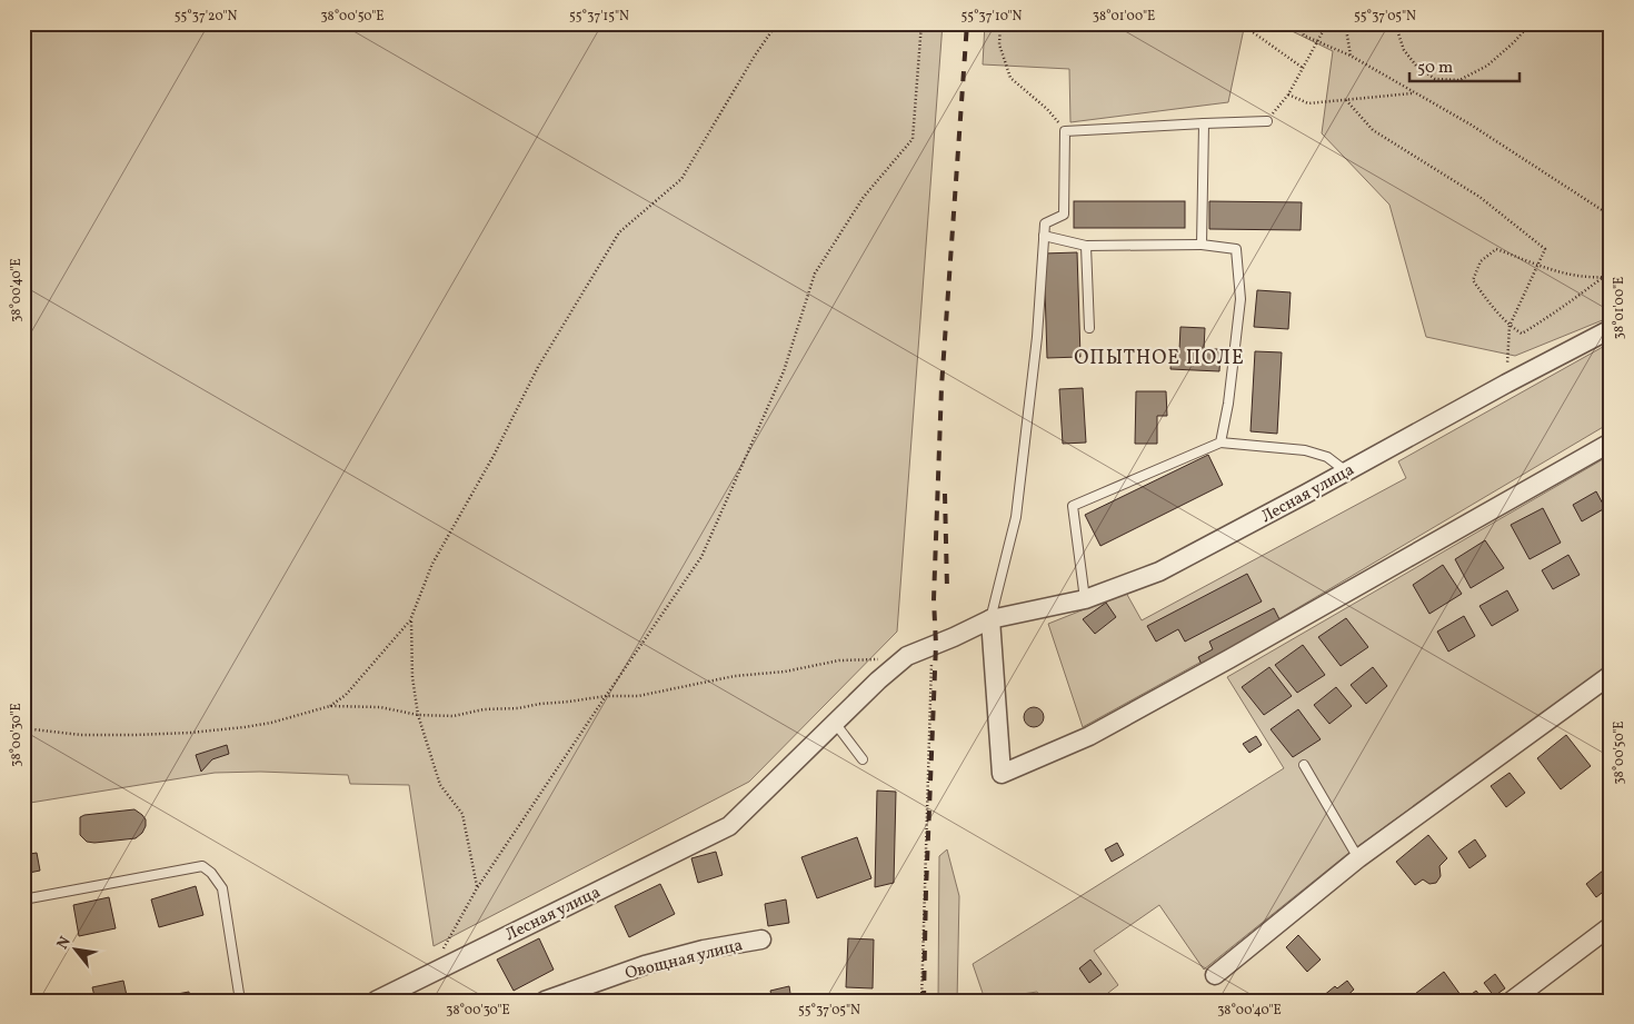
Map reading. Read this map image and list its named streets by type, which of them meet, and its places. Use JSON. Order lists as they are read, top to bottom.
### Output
{
  "streets": {
    "street": ["Лесная улица", "Овощная улица"]
  },
  "districts": ["ОПЫТНОЕ ПОЛЕ"],
  "scale_bar": "50 m",
  "north": "top left",
  "coordinates": [
    "55°37'20\"N",
    "38°00'50\"E",
    "55°37'15\"N",
    "55°37'10\"N",
    "38°01'00\"E",
    "55°37'05\"N",
    "38°00'40\"E",
    "38°00'30\"E"
  ]
}
